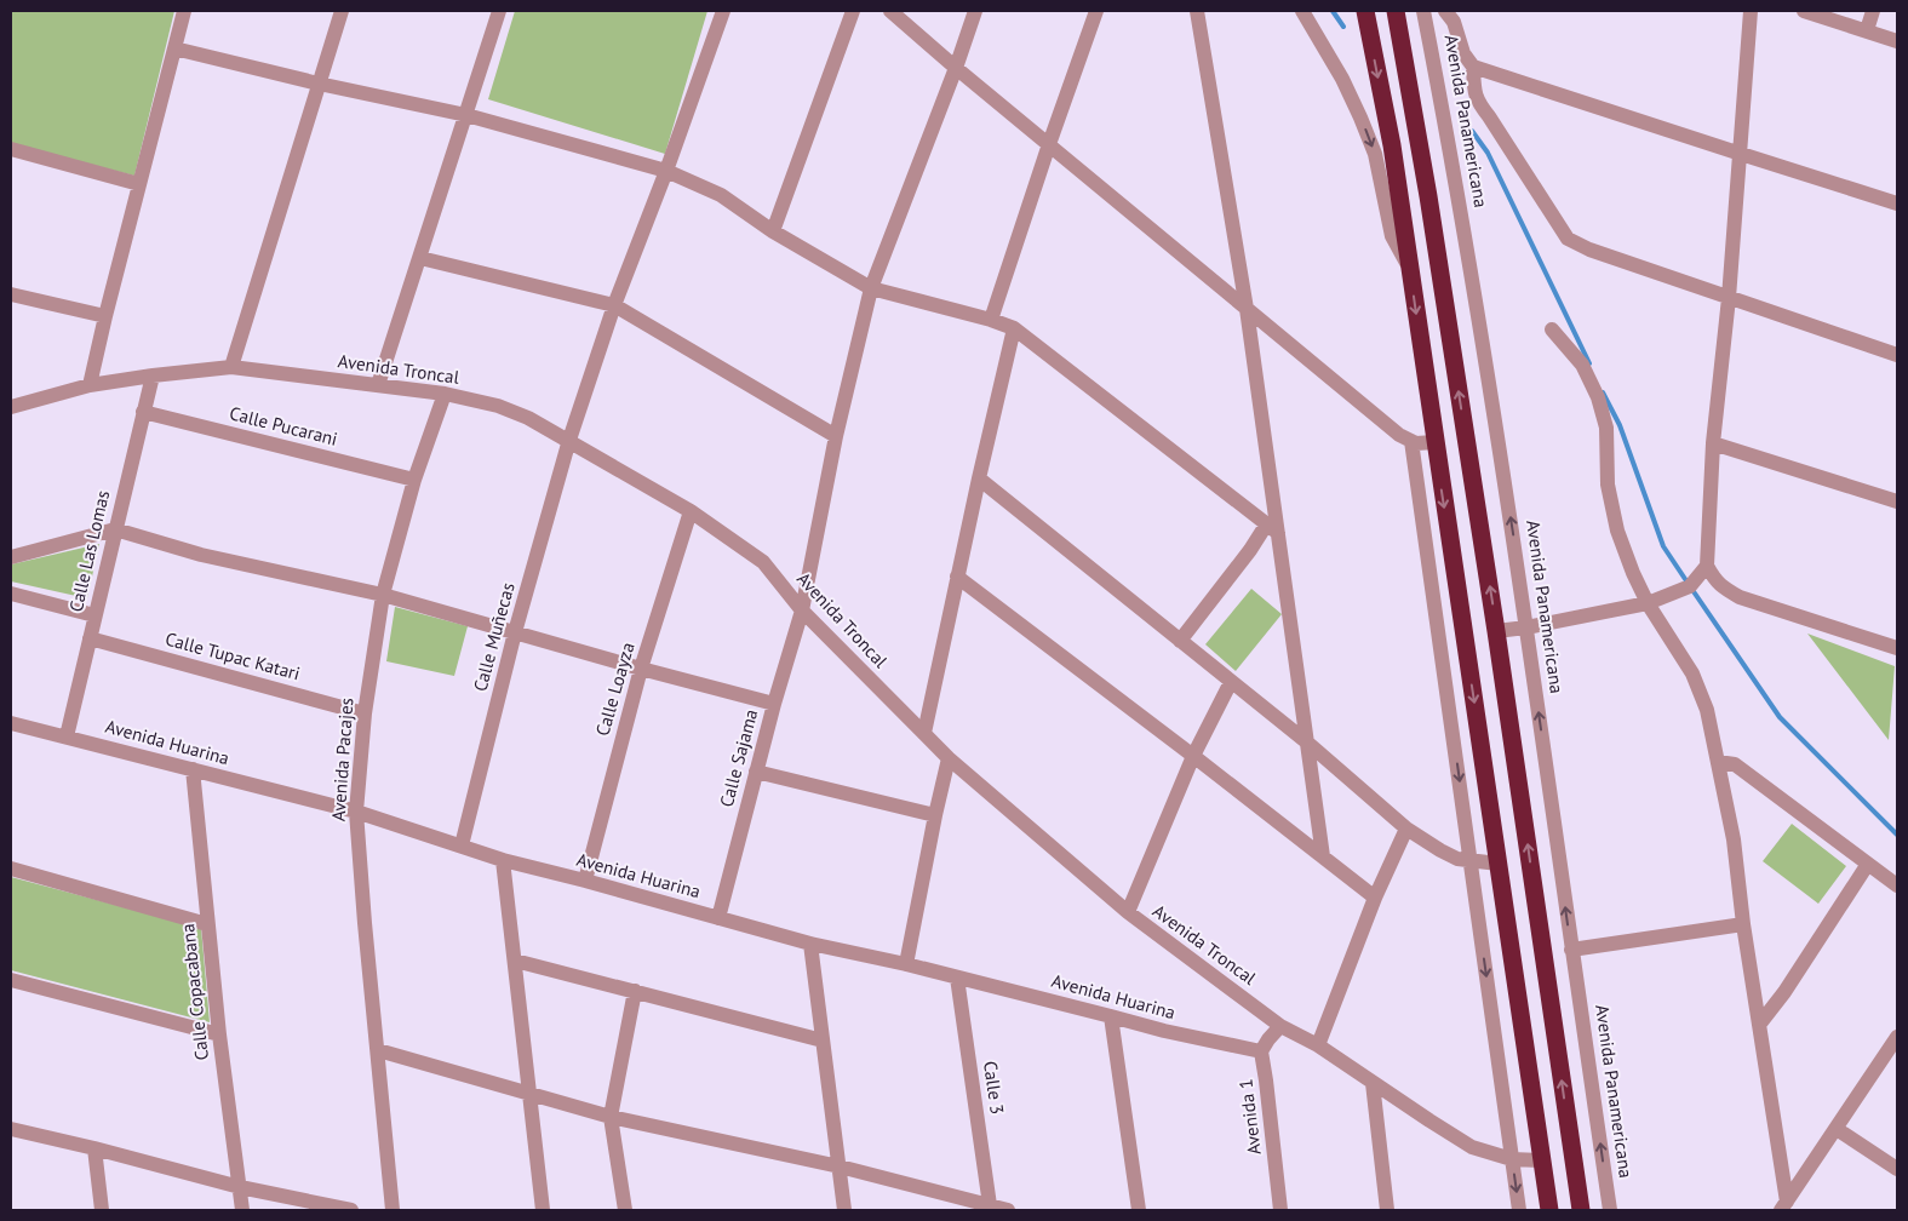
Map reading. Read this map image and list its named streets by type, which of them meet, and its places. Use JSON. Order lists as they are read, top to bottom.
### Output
{
  "streets": {
    "street": [
      "Avenida Panamericana",
      "Avenida Troncal",
      "Calle Pucarani",
      "Calle Las Lomas",
      "Calle Muñecas",
      "Calle Tupac Katari",
      "Calle Loayza",
      "Avenida Huarina",
      "Calle Sajama",
      "Avenida Pacajes",
      "Calle Copacabana",
      "Calle 3",
      "Avenida 1"
    ]
  },
  "crossings": [
    ["Avenida Troncal", "Calle Las Lomas"],
    ["Avenida Troncal", "Calle Muñecas"],
    ["Avenida Troncal", "Calle Loayza"],
    ["Avenida Troncal", "Calle Sajama"],
    ["Avenida Troncal", "Avenida Pacajes"],
    ["Avenida Troncal", "Avenida 1"],
    ["Calle Pucarani", "Calle Las Lomas"],
    ["Calle Pucarani", "Avenida Pacajes"],
    ["Calle Las Lomas", "Calle Tupac Katari"],
    ["Calle Las Lomas", "Avenida Huarina"],
    ["Calle Muñecas", "Avenida Huarina"],
    ["Calle Tupac Katari", "Avenida Pacajes"],
    ["Calle Loayza", "Avenida Huarina"],
    ["Avenida Huarina", "Calle Sajama"],
    ["Avenida Huarina", "Avenida Pacajes"],
    ["Avenida Huarina", "Calle Copacabana"],
    ["Avenida Huarina", "Calle 3"],
    ["Avenida Huarina", "Avenida 1"]
  ]
}
